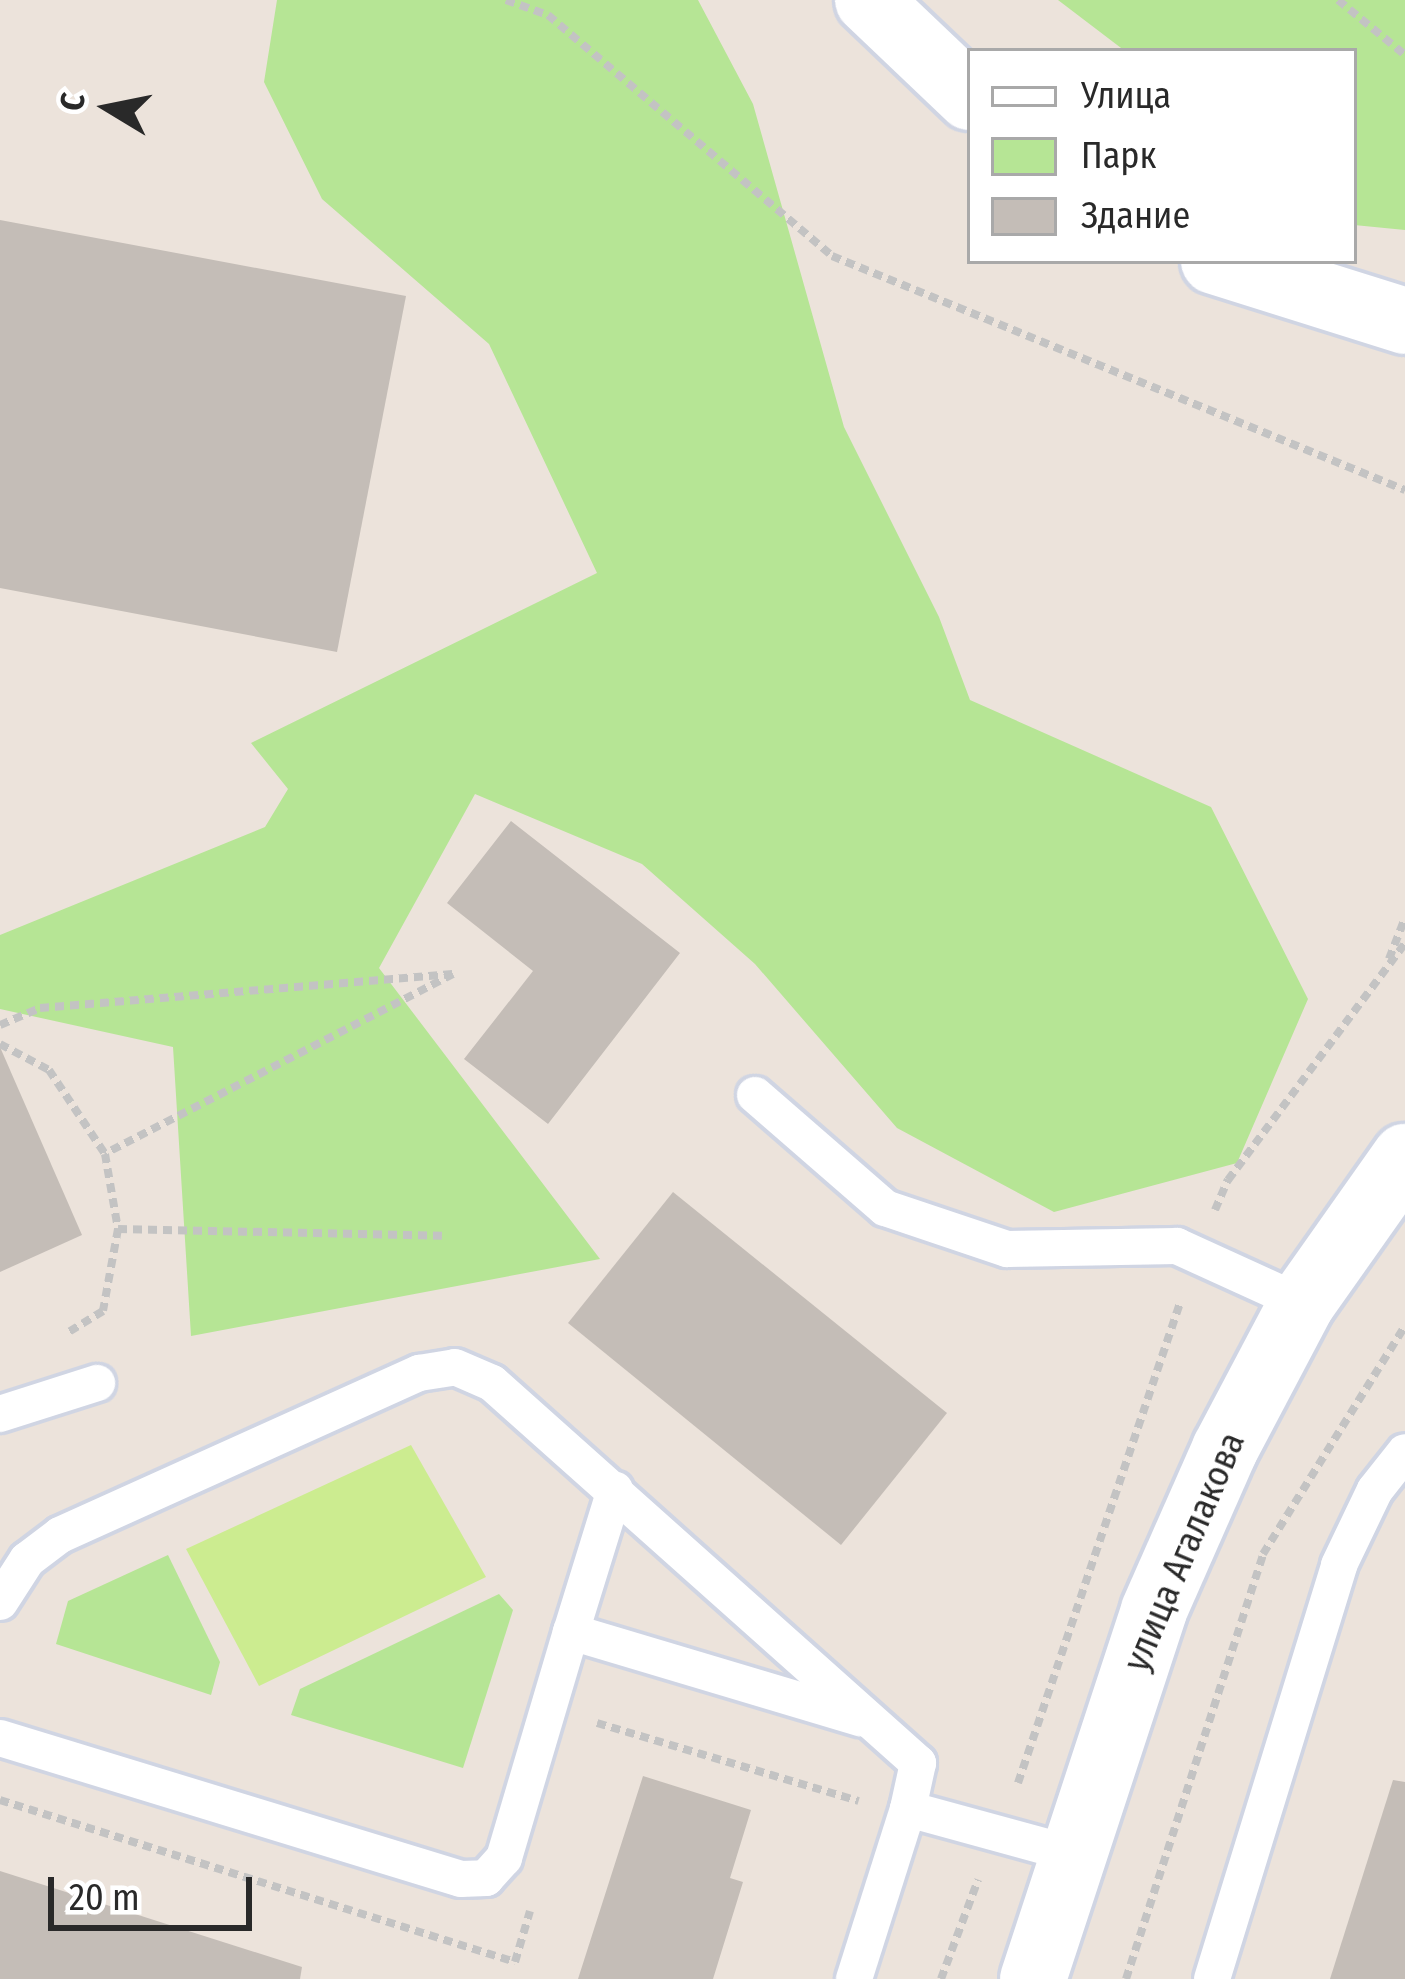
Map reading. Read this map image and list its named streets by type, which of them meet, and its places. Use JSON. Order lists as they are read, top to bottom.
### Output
{
  "streets": {
    "street": ["улица Агалакова"]
  },
  "legend": ["Улица", "Парк", "Здание"],
  "scale_bar": "20 m",
  "north": "left"
}
